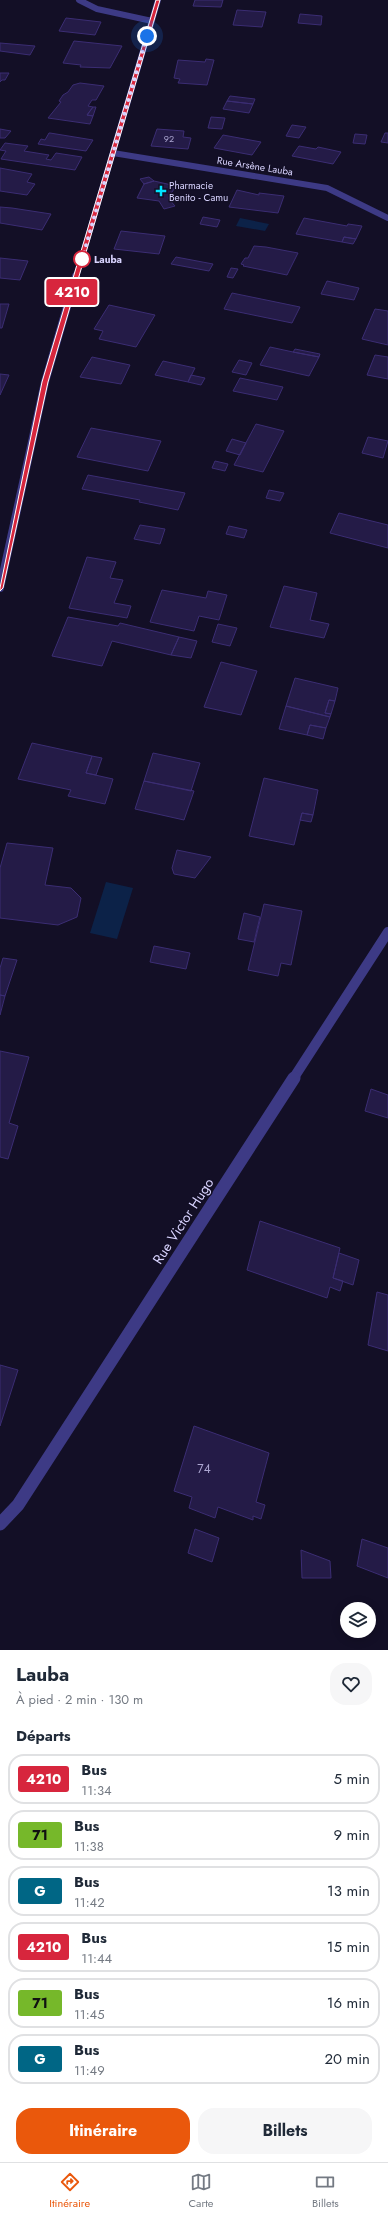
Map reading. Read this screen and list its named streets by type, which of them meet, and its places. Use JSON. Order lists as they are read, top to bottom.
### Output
{
  "streets": {
    "street": ["Rue Arsène Lauba", "Rue Victor Hugo"]
  },
  "places": {
    "health": ["Pharmacie Benito - Camu"],
    "other": ["Lauba"]
  },
  "lines": ["bus line 4210"],
  "house_numbers": ["92", "74"],
  "page": {
    "on_map": "4210",
    "heading": [
      ["Lauba", "À pied · 2 min · 130 m"],
      "Départs"
    ],
    "list": [
      {
        "mark": "4210",
        "name": "Bus",
        "note": "11:34",
        "value": "5 min"
      },
      {
        "mark": "71",
        "name": "Bus",
        "note": "11:38",
        "value": "9 min"
      },
      {
        "mark": "G",
        "name": "Bus",
        "note": "11:42",
        "value": "13 min"
      },
      {
        "mark": "4210",
        "name": "Bus",
        "note": "11:44",
        "value": "15 min"
      },
      {
        "mark": "71",
        "name": "Bus",
        "note": "11:45",
        "value": "16 min"
      },
      {
        "mark": "G",
        "name": "Bus",
        "note": "11:49",
        "value": "20 min"
      }
    ],
    "buttons": ["Itinéraire", "Billets"],
    "tabs": ["Itinéraire", "Carte", "Billets"]
  }
}
